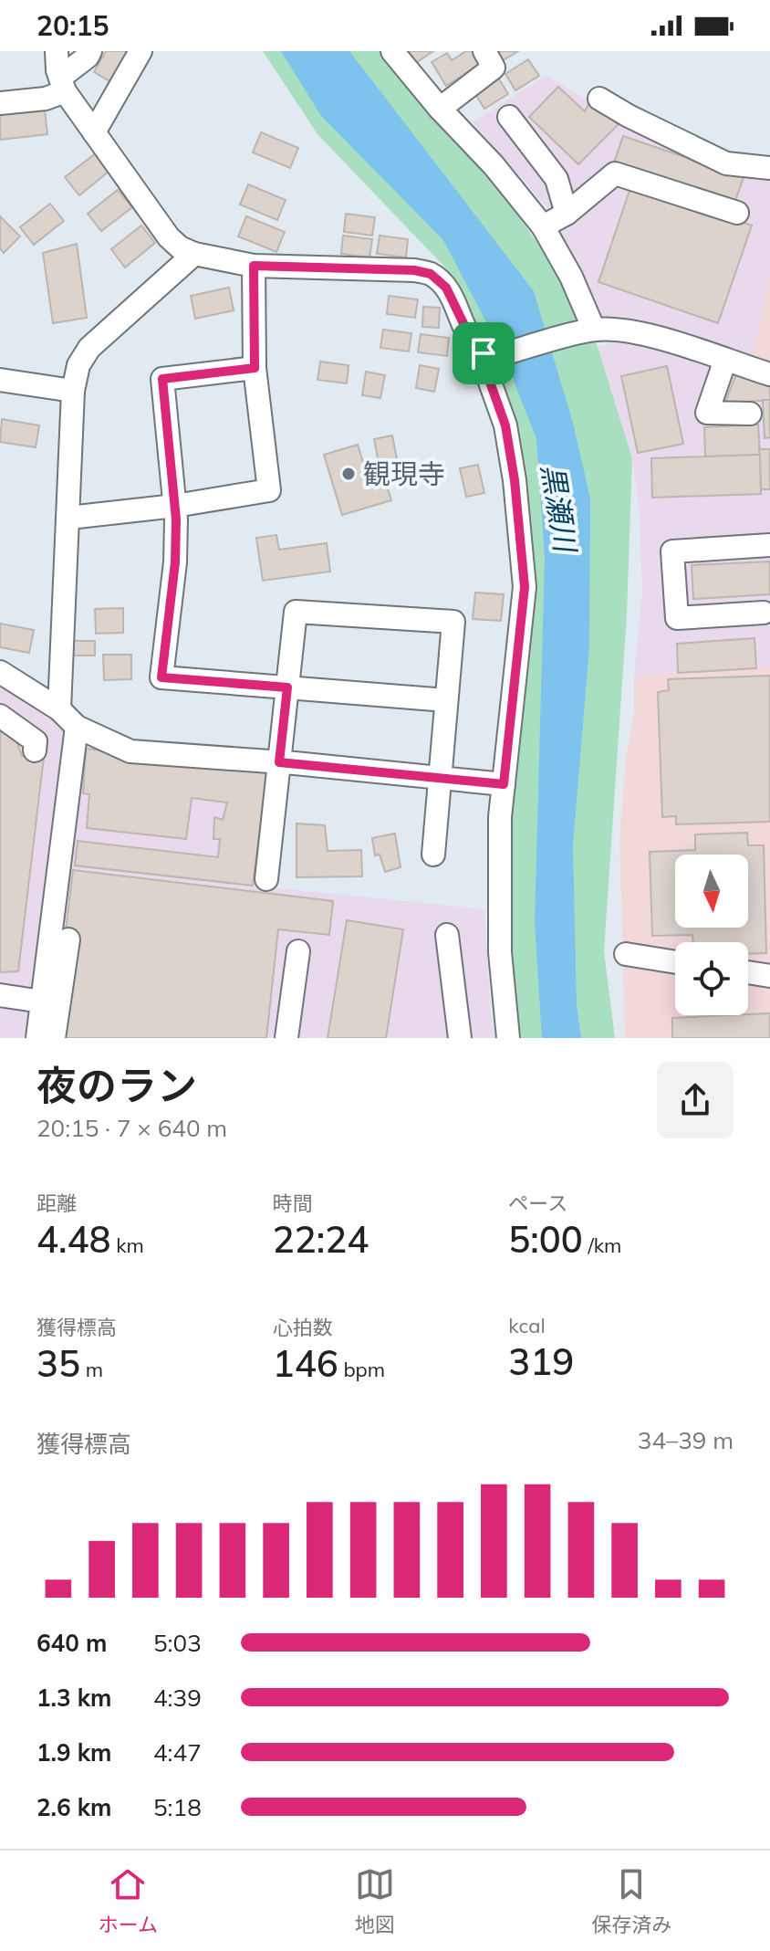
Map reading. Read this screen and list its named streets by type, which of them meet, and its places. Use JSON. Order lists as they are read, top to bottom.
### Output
{
  "water": ["黒瀬川"],
  "places": ["観現寺"],
  "north": "bottom",
  "page": {
    "status": "20:15",
    "heading": ["夜のラン", "20:15 · 7 × 640 m"],
    "stats": [
      ["距離", "4.48 km"],
      ["時間", "22:24"],
      ["ペース", "5:00 /km"],
      ["獲得標高", "35 m"],
      ["心拍数", "146 bpm"],
      ["kcal", "319"]
    ],
    "chart": ["獲得標高", "34–39 m"],
    "list": [
      {
        "name": "640 m",
        "note": "5:03"
      },
      {
        "name": "1.3 km",
        "note": "4:39"
      },
      {
        "name": "1.9 km",
        "note": "4:47"
      },
      {
        "name": "2.6 km",
        "note": "5:18"
      }
    ],
    "tabs": ["ホーム", "地図", "保存済み"]
  }
}
